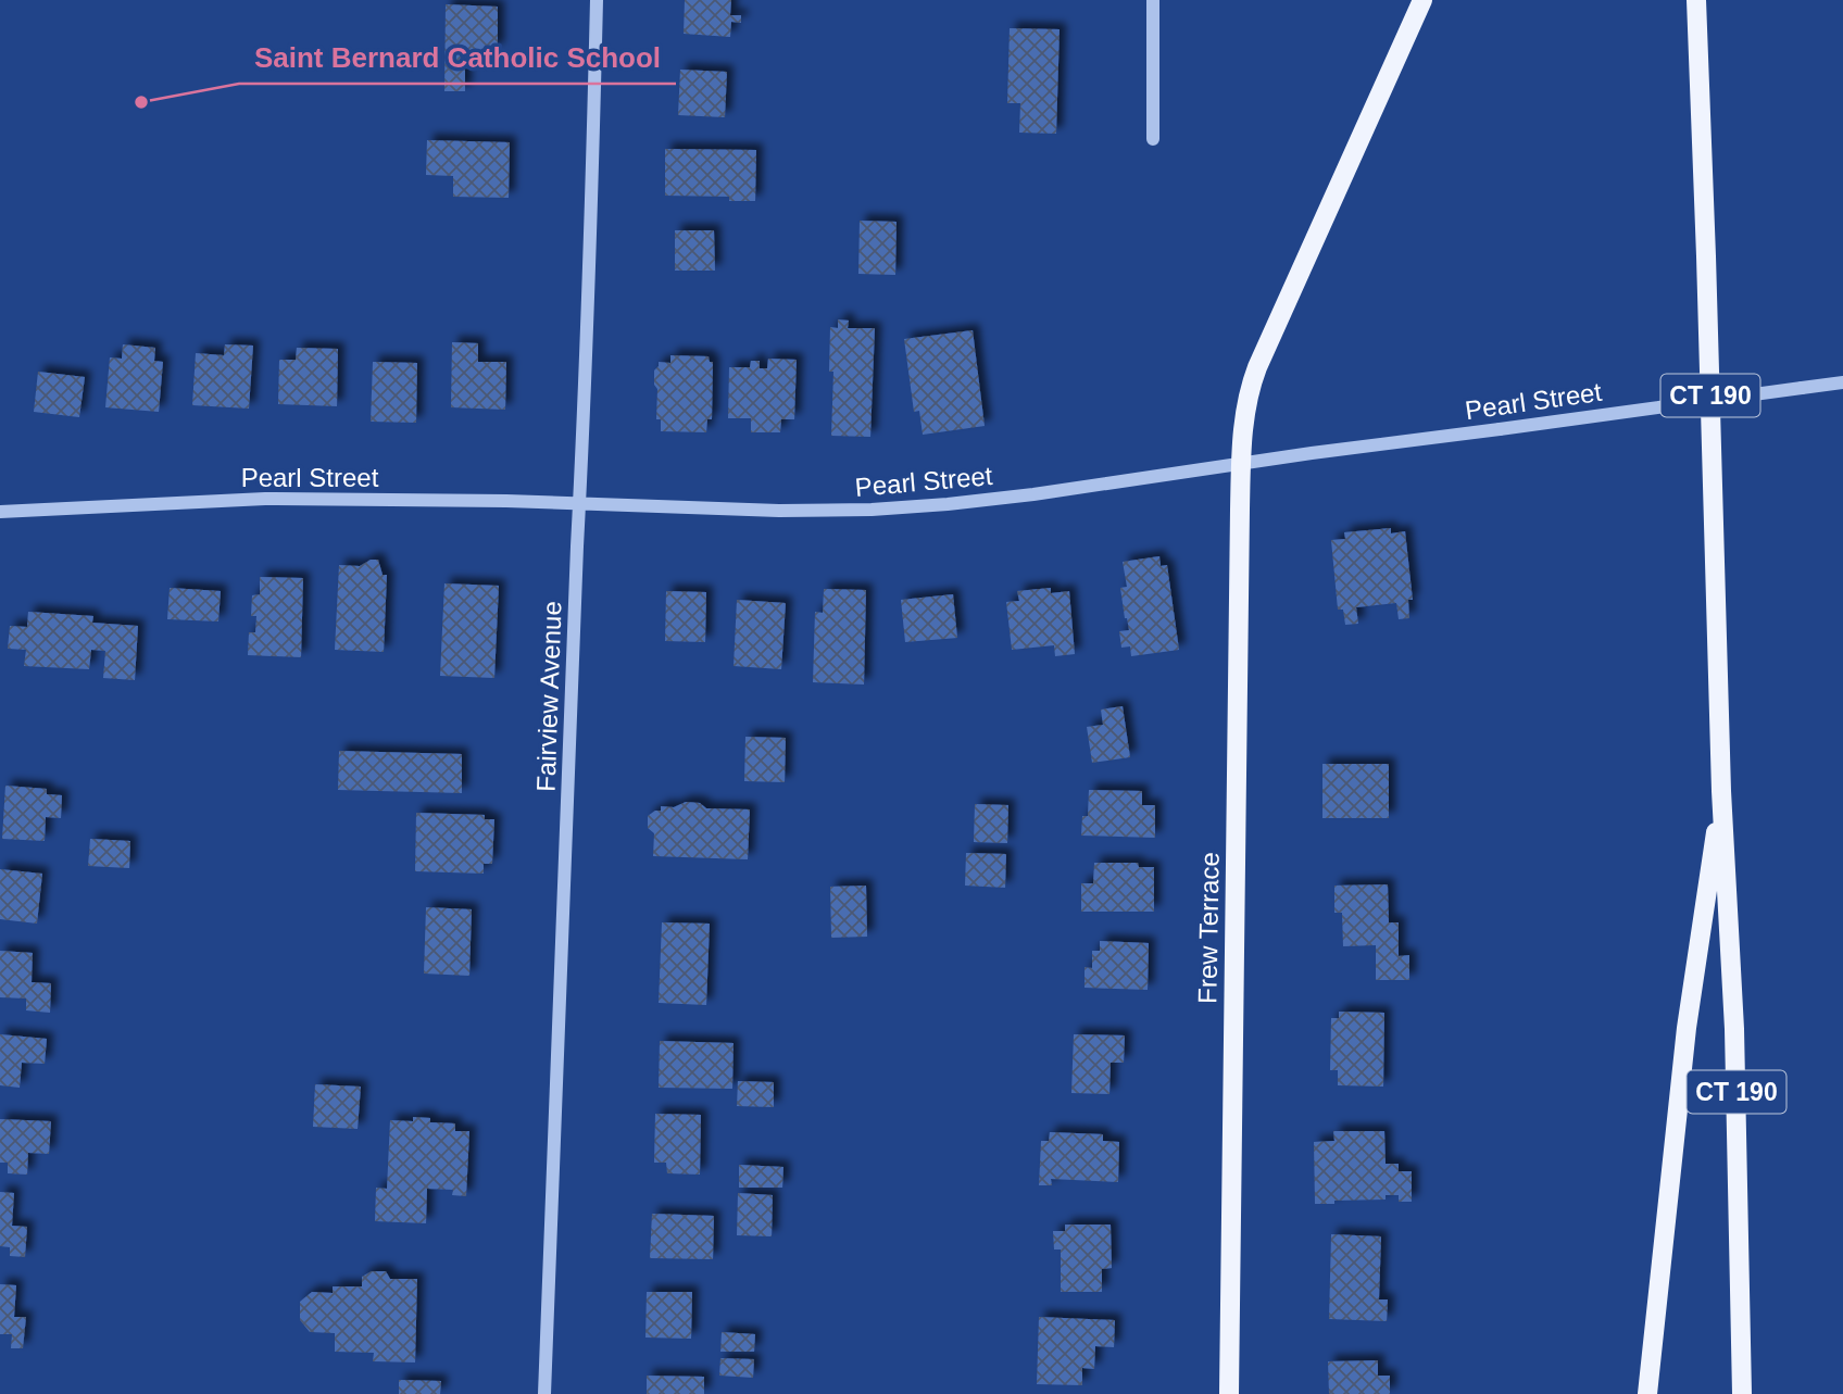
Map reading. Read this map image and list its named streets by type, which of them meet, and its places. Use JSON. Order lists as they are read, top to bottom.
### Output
{
  "streets": {
    "main road": ["CT 190", "Frew Terrace"],
    "street": ["Pearl Street", "Fairview Avenue"]
  },
  "crossings": [
    ["Pearl Street", "Fairview Avenue"],
    ["Pearl Street", "Frew Terrace"]
  ],
  "places": ["Saint Bernard Catholic School"]
}
